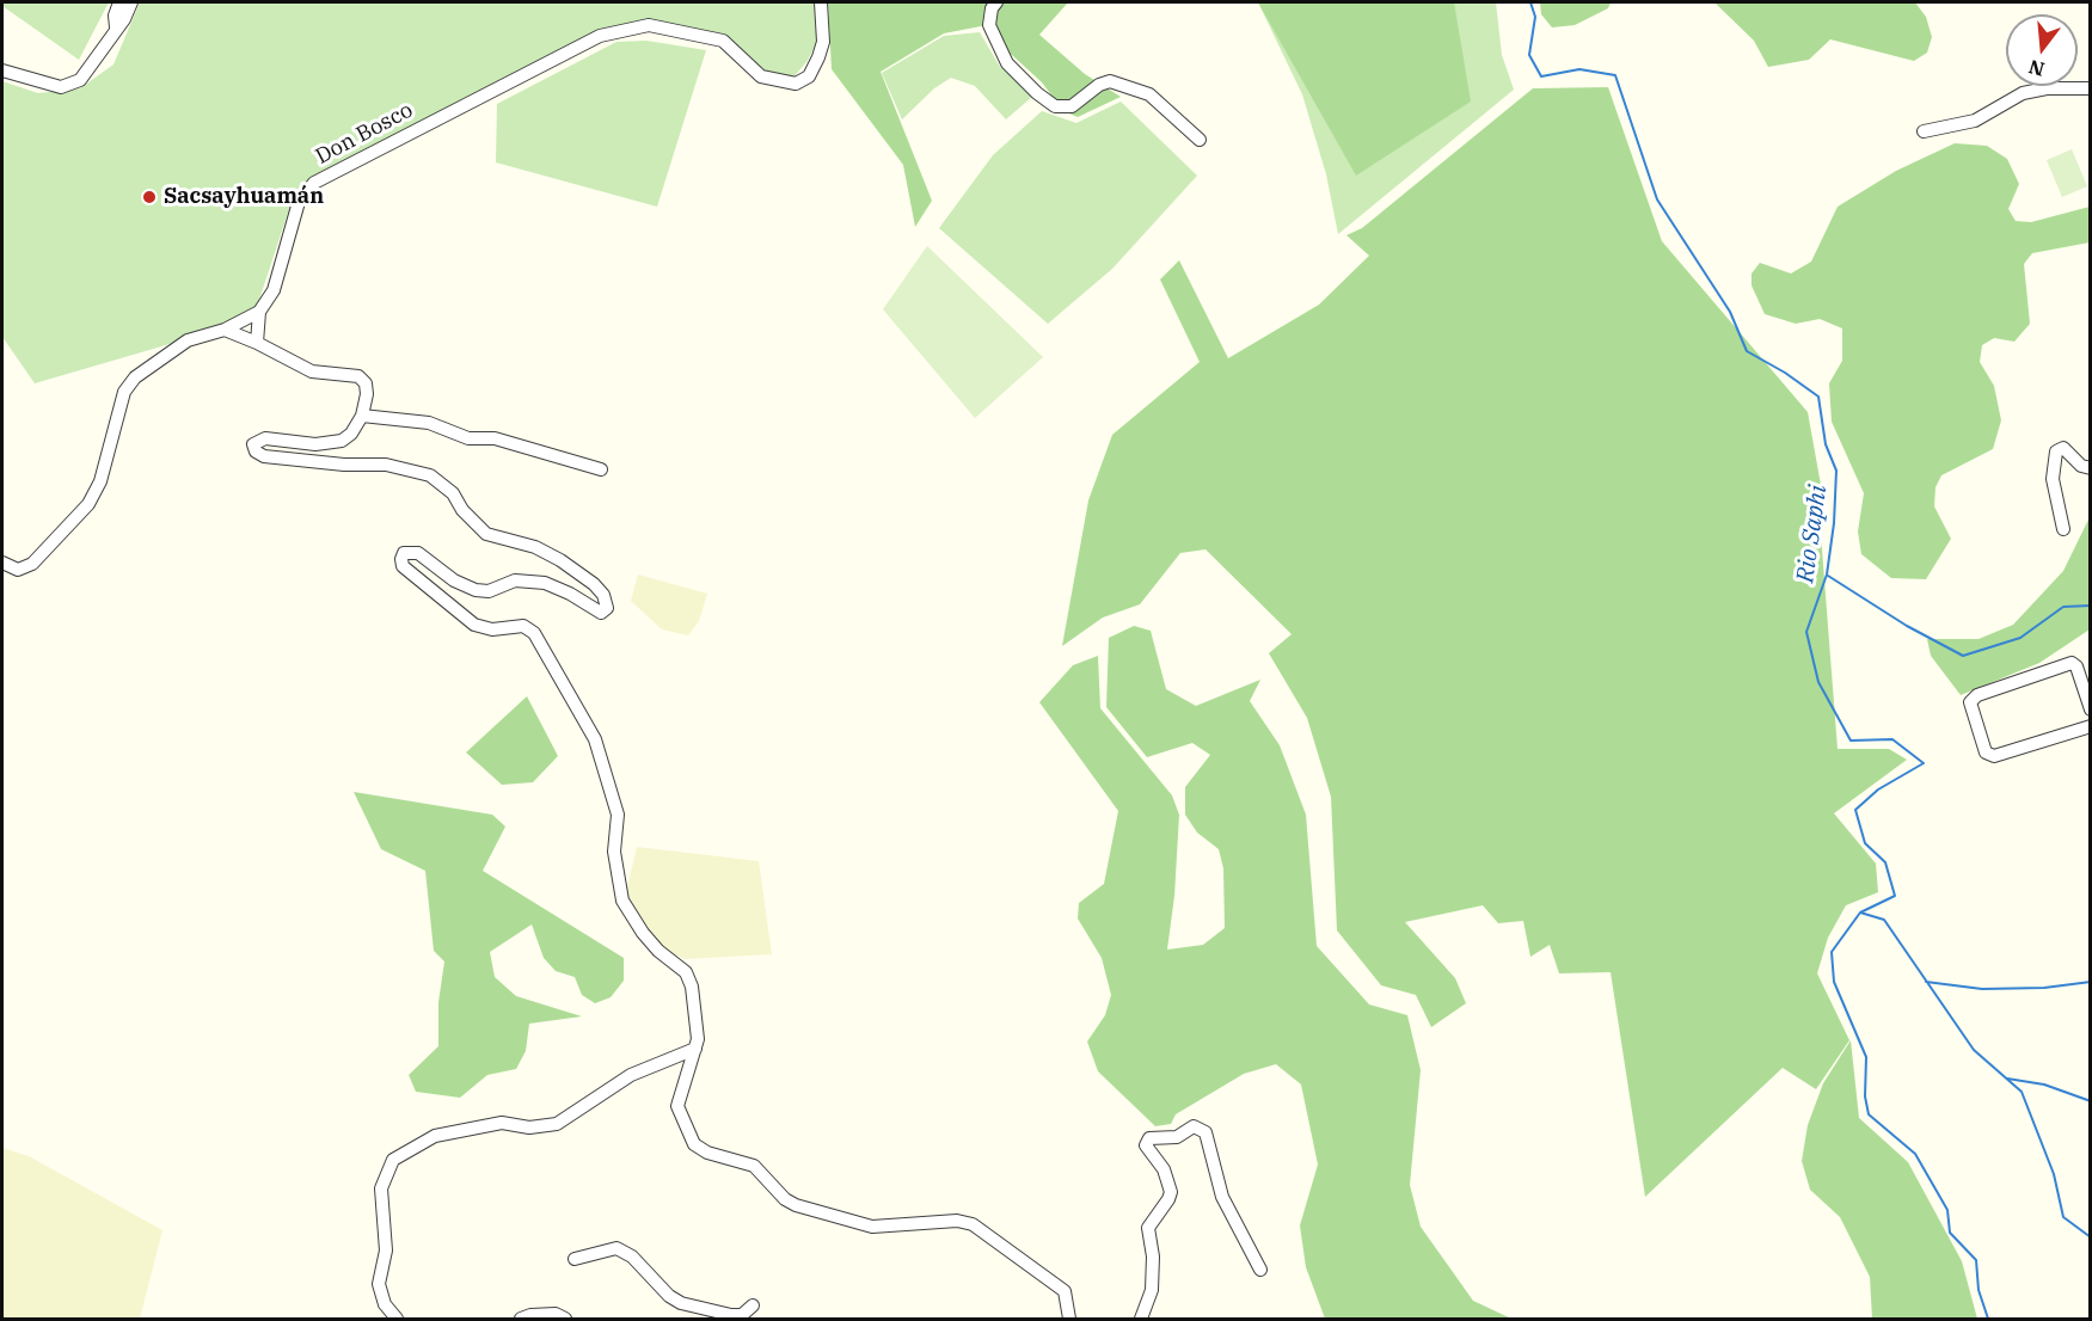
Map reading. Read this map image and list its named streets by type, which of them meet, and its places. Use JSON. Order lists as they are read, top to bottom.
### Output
{
  "streets": {
    "street": ["Don Bosco"]
  },
  "water": ["Rio Saphi"],
  "places": ["Sacsayhuamán"],
  "north": "bottom"
}
